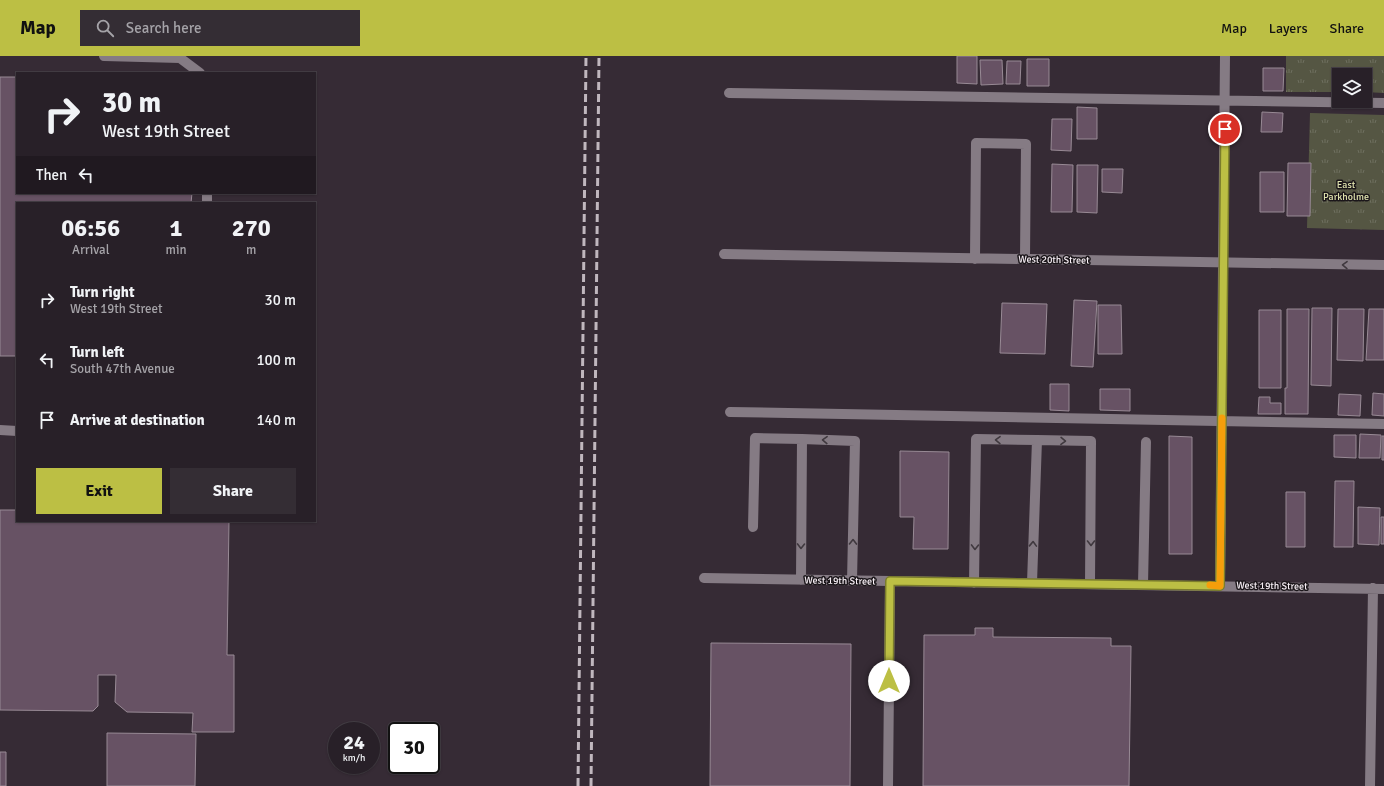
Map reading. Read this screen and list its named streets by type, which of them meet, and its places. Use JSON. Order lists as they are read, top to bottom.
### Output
{
  "streets": {
    "street": ["West 20th Street", "West 19th Street"]
  },
  "parks": ["East Parkholme"],
  "page": {
    "header": "Map",
    "search": "Search here",
    "nav": ["Map", "Layers", "Share"],
    "turn": ["30 m", "West 19th Street"],
    "then": "Then",
    "eta": [
      "06:56",
      "Arrival",
      "1",
      "min",
      "270",
      "m"
    ],
    "list": [
      {
        "name": "Turn right",
        "note": "West 19th Street",
        "value": "30 m"
      },
      {
        "name": "Turn left",
        "note": "South 47th Avenue",
        "value": "100 m"
      },
      {
        "name": "Arrive at destination",
        "value": "140 m"
      }
    ],
    "buttons": ["Exit", "Share"],
    "speed": "24 km/h",
    "limit": "30"
  }
}
